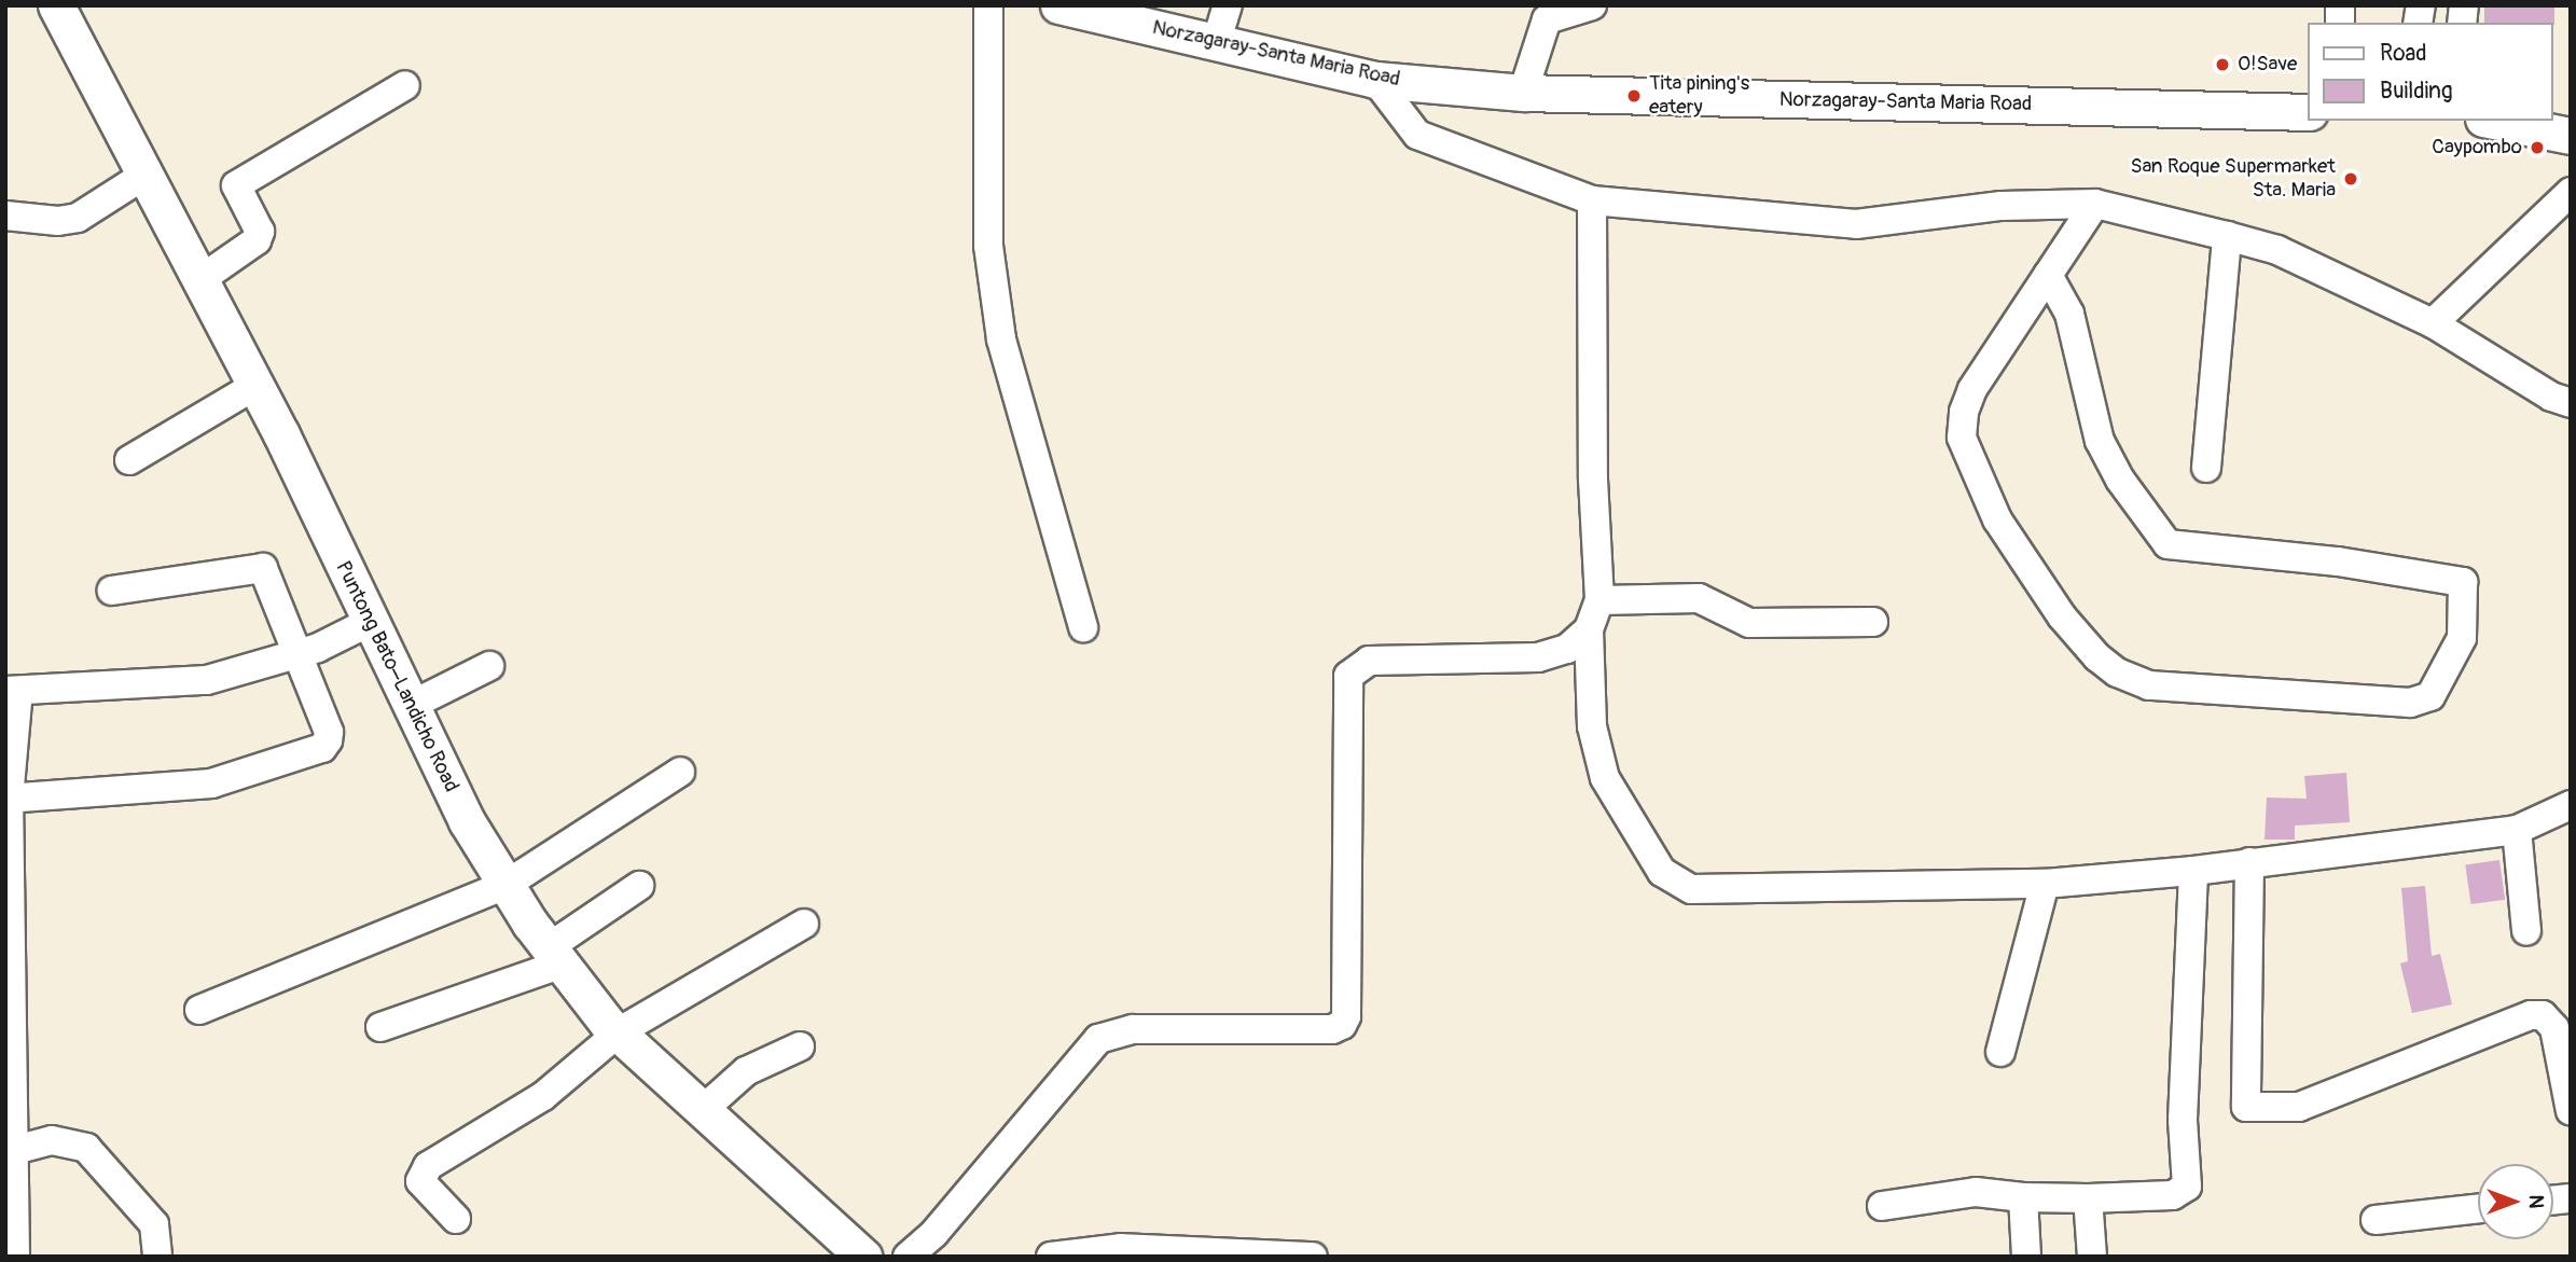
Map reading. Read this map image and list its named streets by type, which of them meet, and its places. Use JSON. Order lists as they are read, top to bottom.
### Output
{
  "streets": {
    "main road": ["Norzagaray-Santa Maria Road", "Puntong Bato–Landicho Road"]
  },
  "places": [
    "O!Save",
    "Tita pining's eatery",
    "Caypombo",
    "San Roque Supermarket Sta. Maria"
  ],
  "legend": ["Road", "Building"],
  "north": "right"
}
